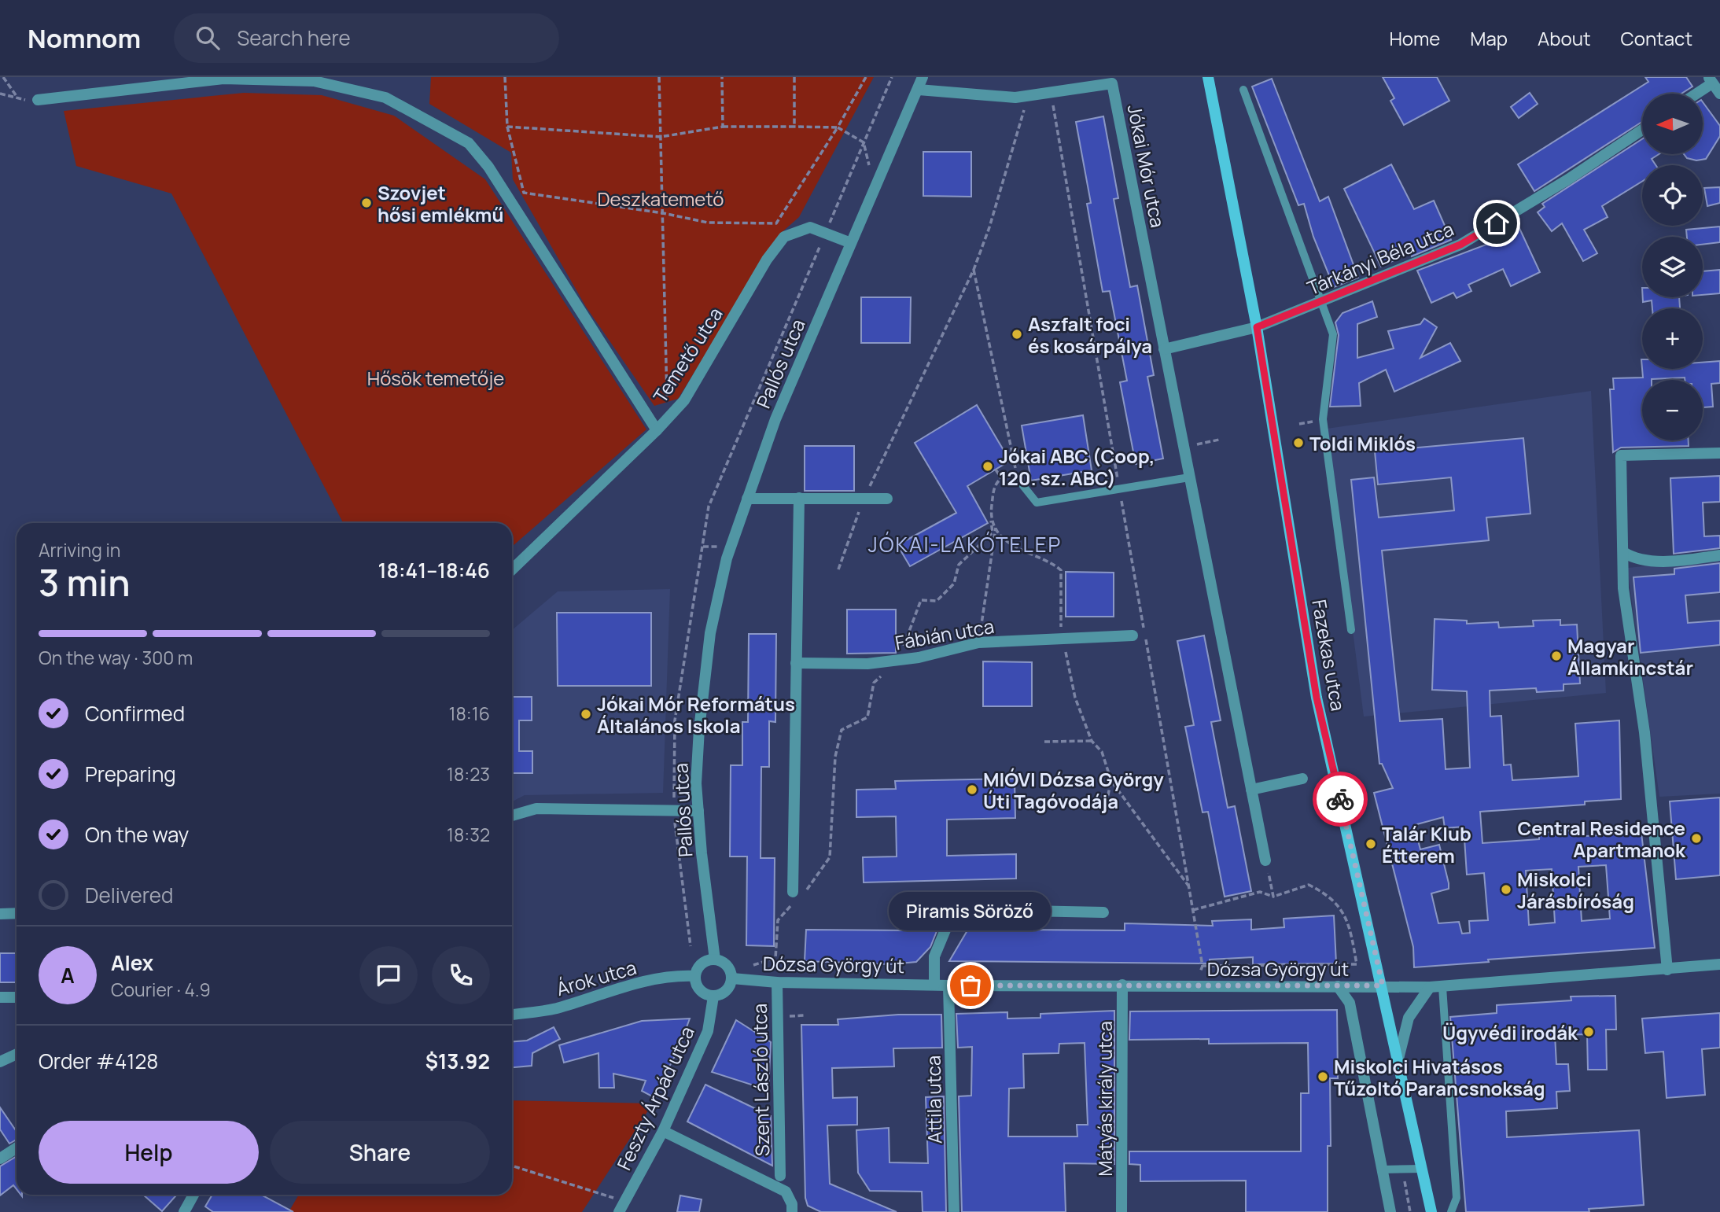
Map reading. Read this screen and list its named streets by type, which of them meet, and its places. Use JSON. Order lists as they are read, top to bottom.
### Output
{
  "streets": {
    "street": [
      "Jókai Mór utca",
      "Tárkányi Béla utca",
      "Temető utca",
      "Pallós utca",
      "Fábián utca",
      "Fazekas utca",
      "Dózsa György út",
      "Árok utca",
      "Szent László utca",
      "Feszty Árpád utca",
      "Mátyás király utca",
      "Attila utca"
    ]
  },
  "crossings": [
    ["Jókai Mór utca", "Tárkányi Béla utca"],
    ["Jókai Mór utca", "Pallós utca"],
    ["Tárkányi Béla utca", "Fazekas utca"],
    ["Temető utca", "Pallós utca"],
    ["Pallós utca", "Dózsa György út"],
    ["Pallós utca", "Árok utca"],
    ["Pallós utca", "Feszty Árpád utca"],
    ["Fazekas utca", "Dózsa György út"],
    ["Dózsa György út", "Árok utca"],
    ["Dózsa György út", "Szent László utca"],
    ["Dózsa György út", "Feszty Árpád utca"],
    ["Dózsa György út", "Mátyás király utca"],
    ["Dózsa György út", "Attila utca"],
    ["Árok utca", "Feszty Árpád utca"]
  ],
  "districts": ["JÓKAI-LAKÓTELEP"],
  "parks": ["Deszkatemető", "Hősök temetője"],
  "places": [
    "Szovjet hősi emlékmű",
    "Aszfalt foci és kosárpálya",
    "Toldi Miklós",
    "Jókai ABC (Coop, 120. sz. ABC)",
    "Magyar Államkincstár",
    "Jókai Mór Református Általános Iskola",
    "MIÓVI Dózsa György Úti Tagóvodája",
    "Central Residence Apartmanok",
    "Talár Klub Étterem",
    "Miskolci Járásbíróság",
    "Piramis Söröző",
    "Ügyvédi irodák",
    "Miskolci Hivatásos Tűzoltó Parancsnokság"
  ],
  "north": "left",
  "page": {
    "header": "Nomnom",
    "search": "Search here",
    "nav": [
      "Home",
      "Map",
      "About",
      "Contact"
    ],
    "map_buttons": ["+", "−"],
    "heading": ["3 min", "Arriving in", "18:41–18:46"],
    "panel": [
      "Alex",
      "Courier · 4.9",
      "Order #4128",
      "$13.92"
    ],
    "bar": "On the way · 300 m",
    "list": [
      ["Confirmed", "18:16"],
      ["Preparing", "18:23"],
      ["On the way", "18:32"],
      "Delivered"
    ],
    "bubble": "Piramis Söröző",
    "round": "A",
    "buttons": ["Help", "Share"]
  }
}
